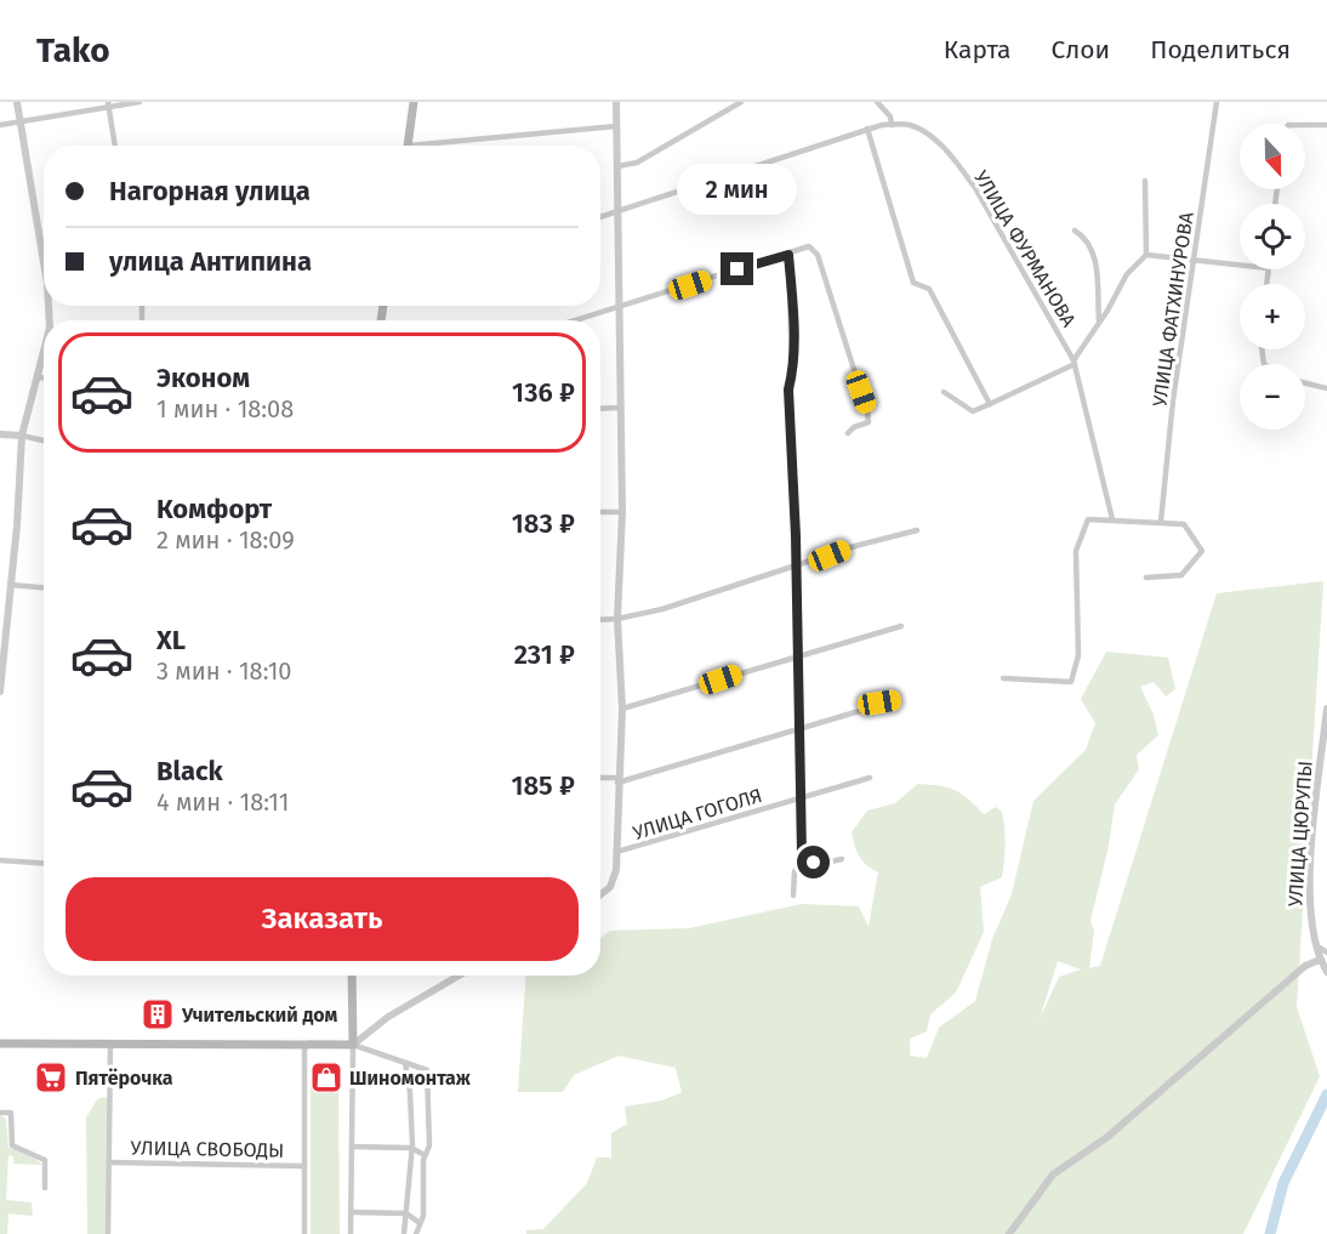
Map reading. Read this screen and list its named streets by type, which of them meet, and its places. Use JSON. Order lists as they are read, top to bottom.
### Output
{
  "streets": {
    "street": [
      "УЛИЦА ФУРМАНОВА",
      "УЛИЦА ФАТХИНУРОВА",
      "УЛИЦА ГОГОЛЯ",
      "УЛИЦА ЦЮРУПЫ",
      "УЛИЦА СВОБОДЫ"
    ]
  },
  "places": {
    "building": ["Учительский дом"],
    "supermarket": ["Пятёрочка"],
    "shop": ["Шиномонтаж"]
  },
  "north": "bottom",
  "page": {
    "header": "Tako",
    "nav": ["Карта", "Слои", "Поделиться"],
    "map_buttons": ["+", "−"],
    "banner": ["Нагорная улица", "улица Антипина"],
    "bubble": "2 мин",
    "list": [
      {
        "name": "Эконом",
        "note": "1 мин · 18:08",
        "value": "136 ₽"
      },
      {
        "name": "Комфорт",
        "note": "2 мин · 18:09",
        "value": "183 ₽"
      },
      {
        "name": "XL",
        "note": "3 мин · 18:10",
        "value": "231 ₽"
      },
      {
        "name": "Black",
        "note": "4 мин · 18:11",
        "value": "185 ₽"
      }
    ],
    "buttons": "Заказать"
  }
}
